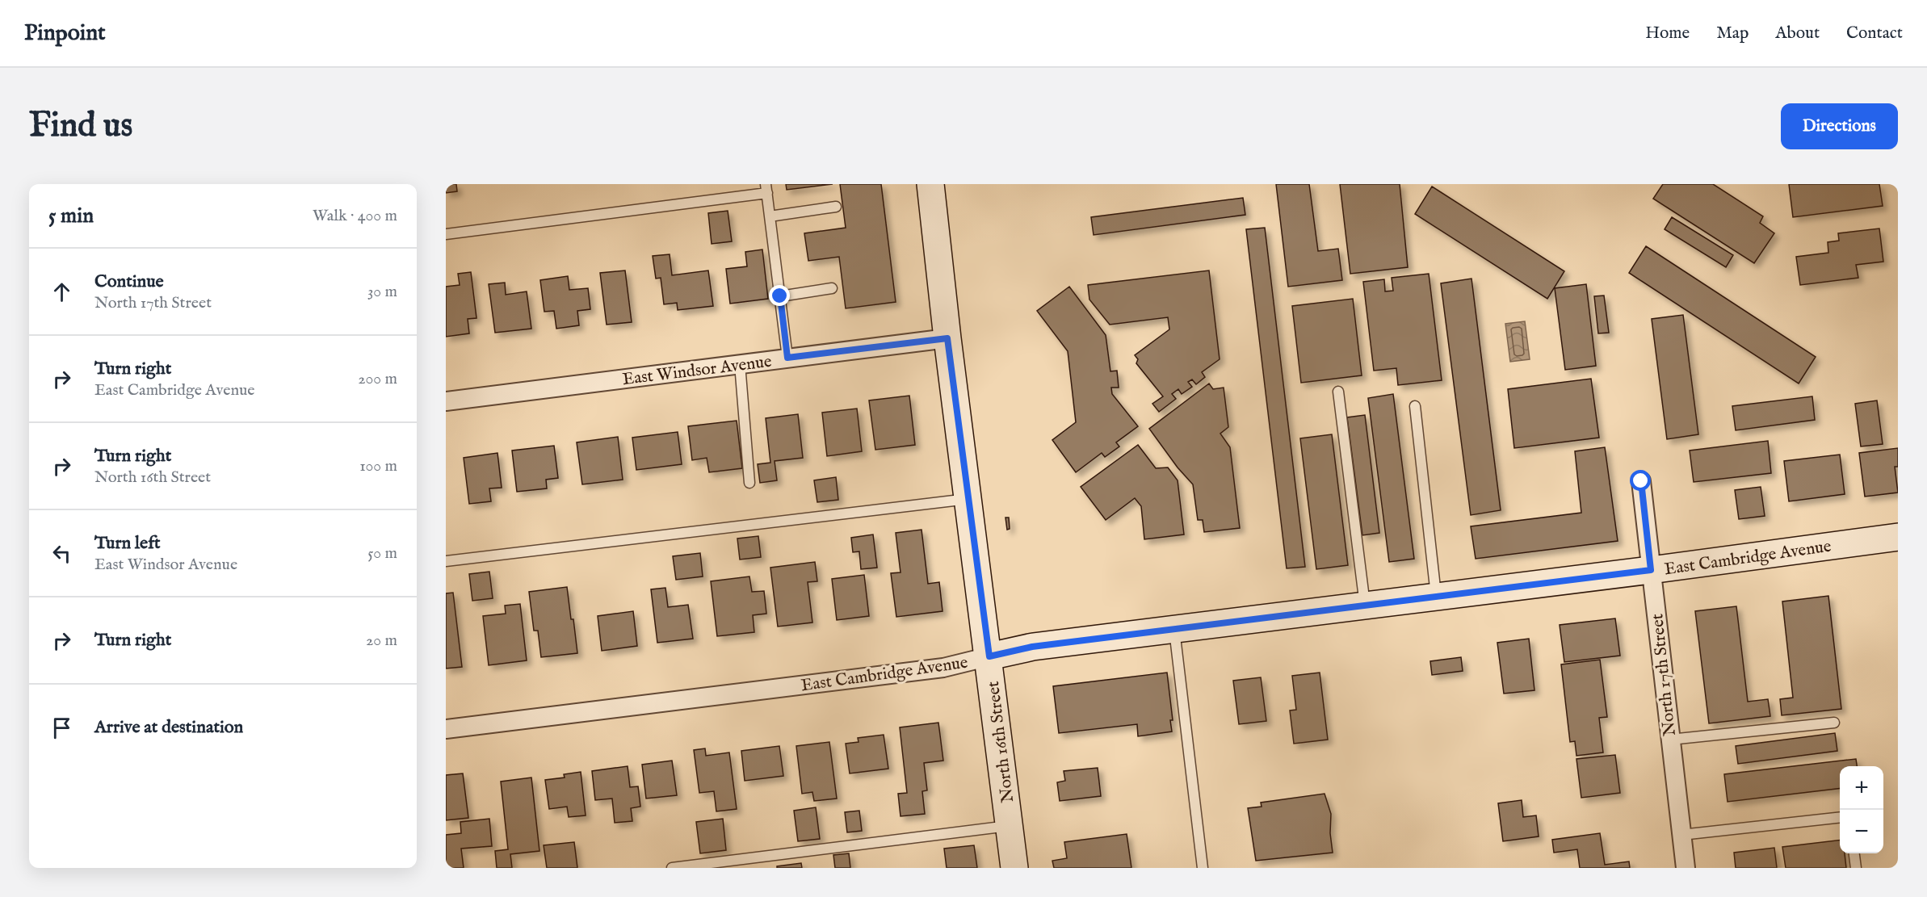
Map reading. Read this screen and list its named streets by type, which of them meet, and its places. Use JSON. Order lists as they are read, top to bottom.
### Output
{
  "streets": {
    "street": [
      "East Windsor Avenue",
      "East Cambridge Avenue",
      "North 17th Street",
      "North 16th Street"
    ]
  },
  "crossings": [
    ["East Windsor Avenue", "North 16th Street"],
    ["East Cambridge Avenue", "North 17th Street"],
    ["East Cambridge Avenue", "North 16th Street"]
  ],
  "page": {
    "header": "Pinpoint",
    "nav": [
      "Home",
      "Map",
      "About",
      "Contact"
    ],
    "buttons": "Directions",
    "title": "Find us",
    "heading": ["5 min", "Walk · 400 m"],
    "list": [
      ["Continue", "North 17th Street", "30 m"],
      ["Turn right", "East Cambridge Avenue", "200 m"],
      ["Turn right", "North 16th Street", "100 m"],
      ["Turn left", "East Windsor Avenue", "50 m"],
      ["Turn right", "20 m"],
      "Arrive at destination"
    ],
    "map_buttons": ["+", "−"]
  }
}
